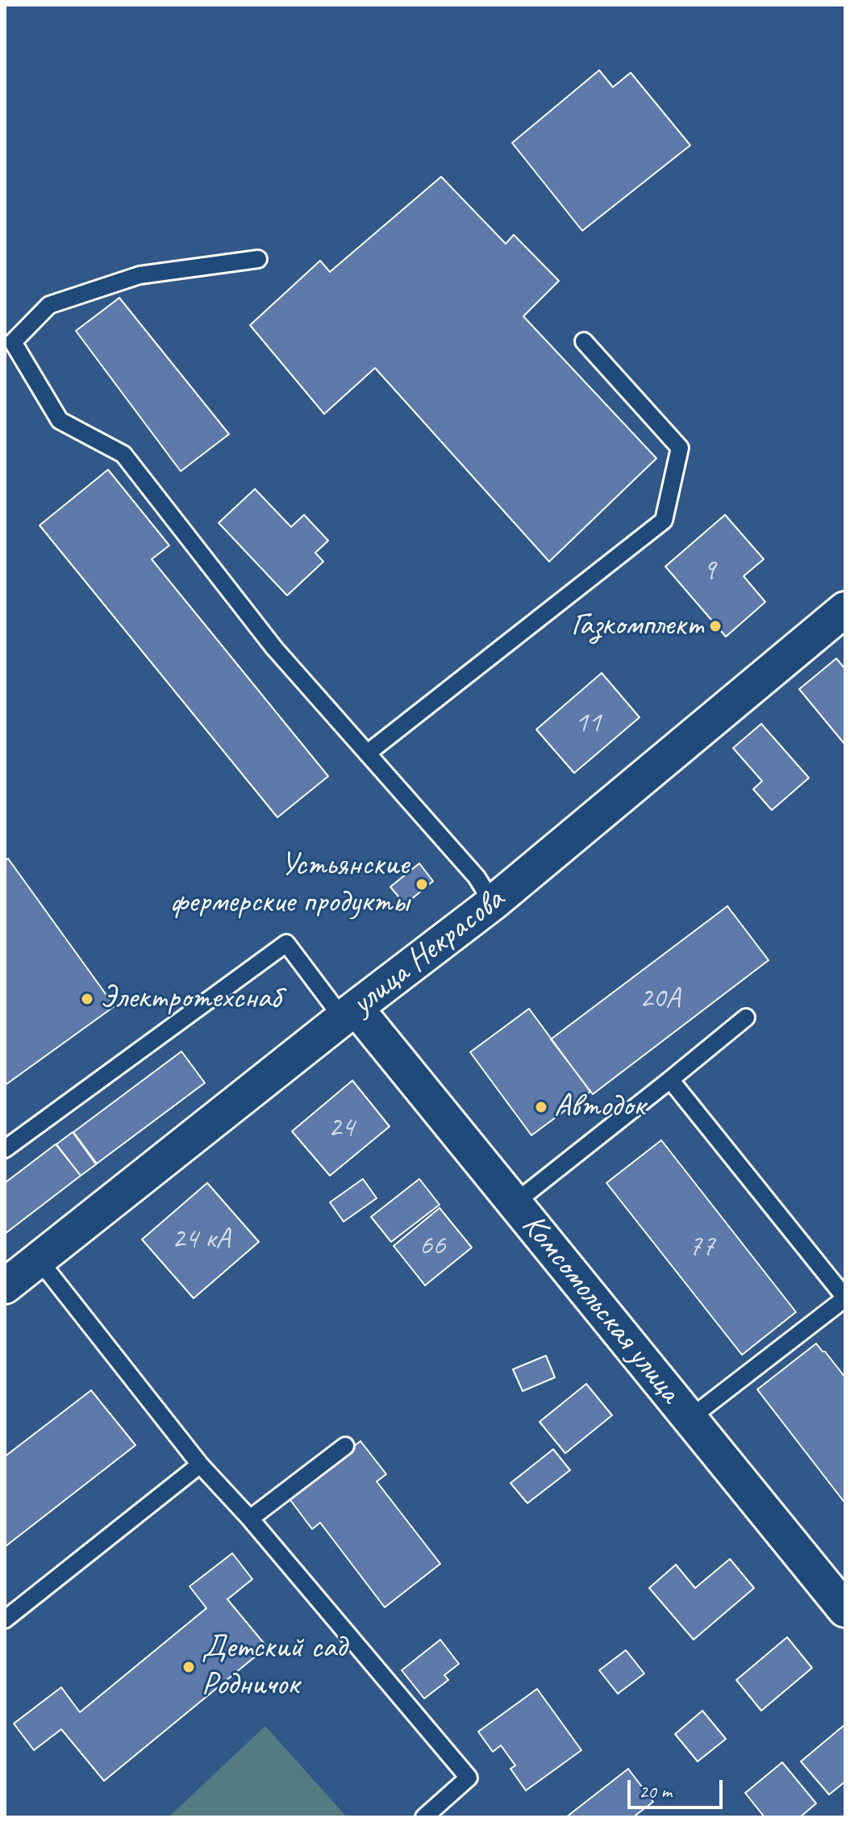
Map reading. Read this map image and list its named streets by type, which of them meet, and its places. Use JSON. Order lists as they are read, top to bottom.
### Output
{
  "streets": {
    "street": ["улица Некрасова", "Комсомольская улица"]
  },
  "crossings": [
    ["улица Некрасова", "Комсомольская улица"]
  ],
  "places": [
    "Газкомплект",
    "Устьянские фермерские продукты",
    "Электротехснаб",
    "Автодок",
    "Детский сад Родничок"
  ],
  "house_numbers": [
    "9",
    "11",
    "20А",
    "24",
    "24 кА",
    "66",
    "77"
  ],
  "scale_bar": "20 m"
}
